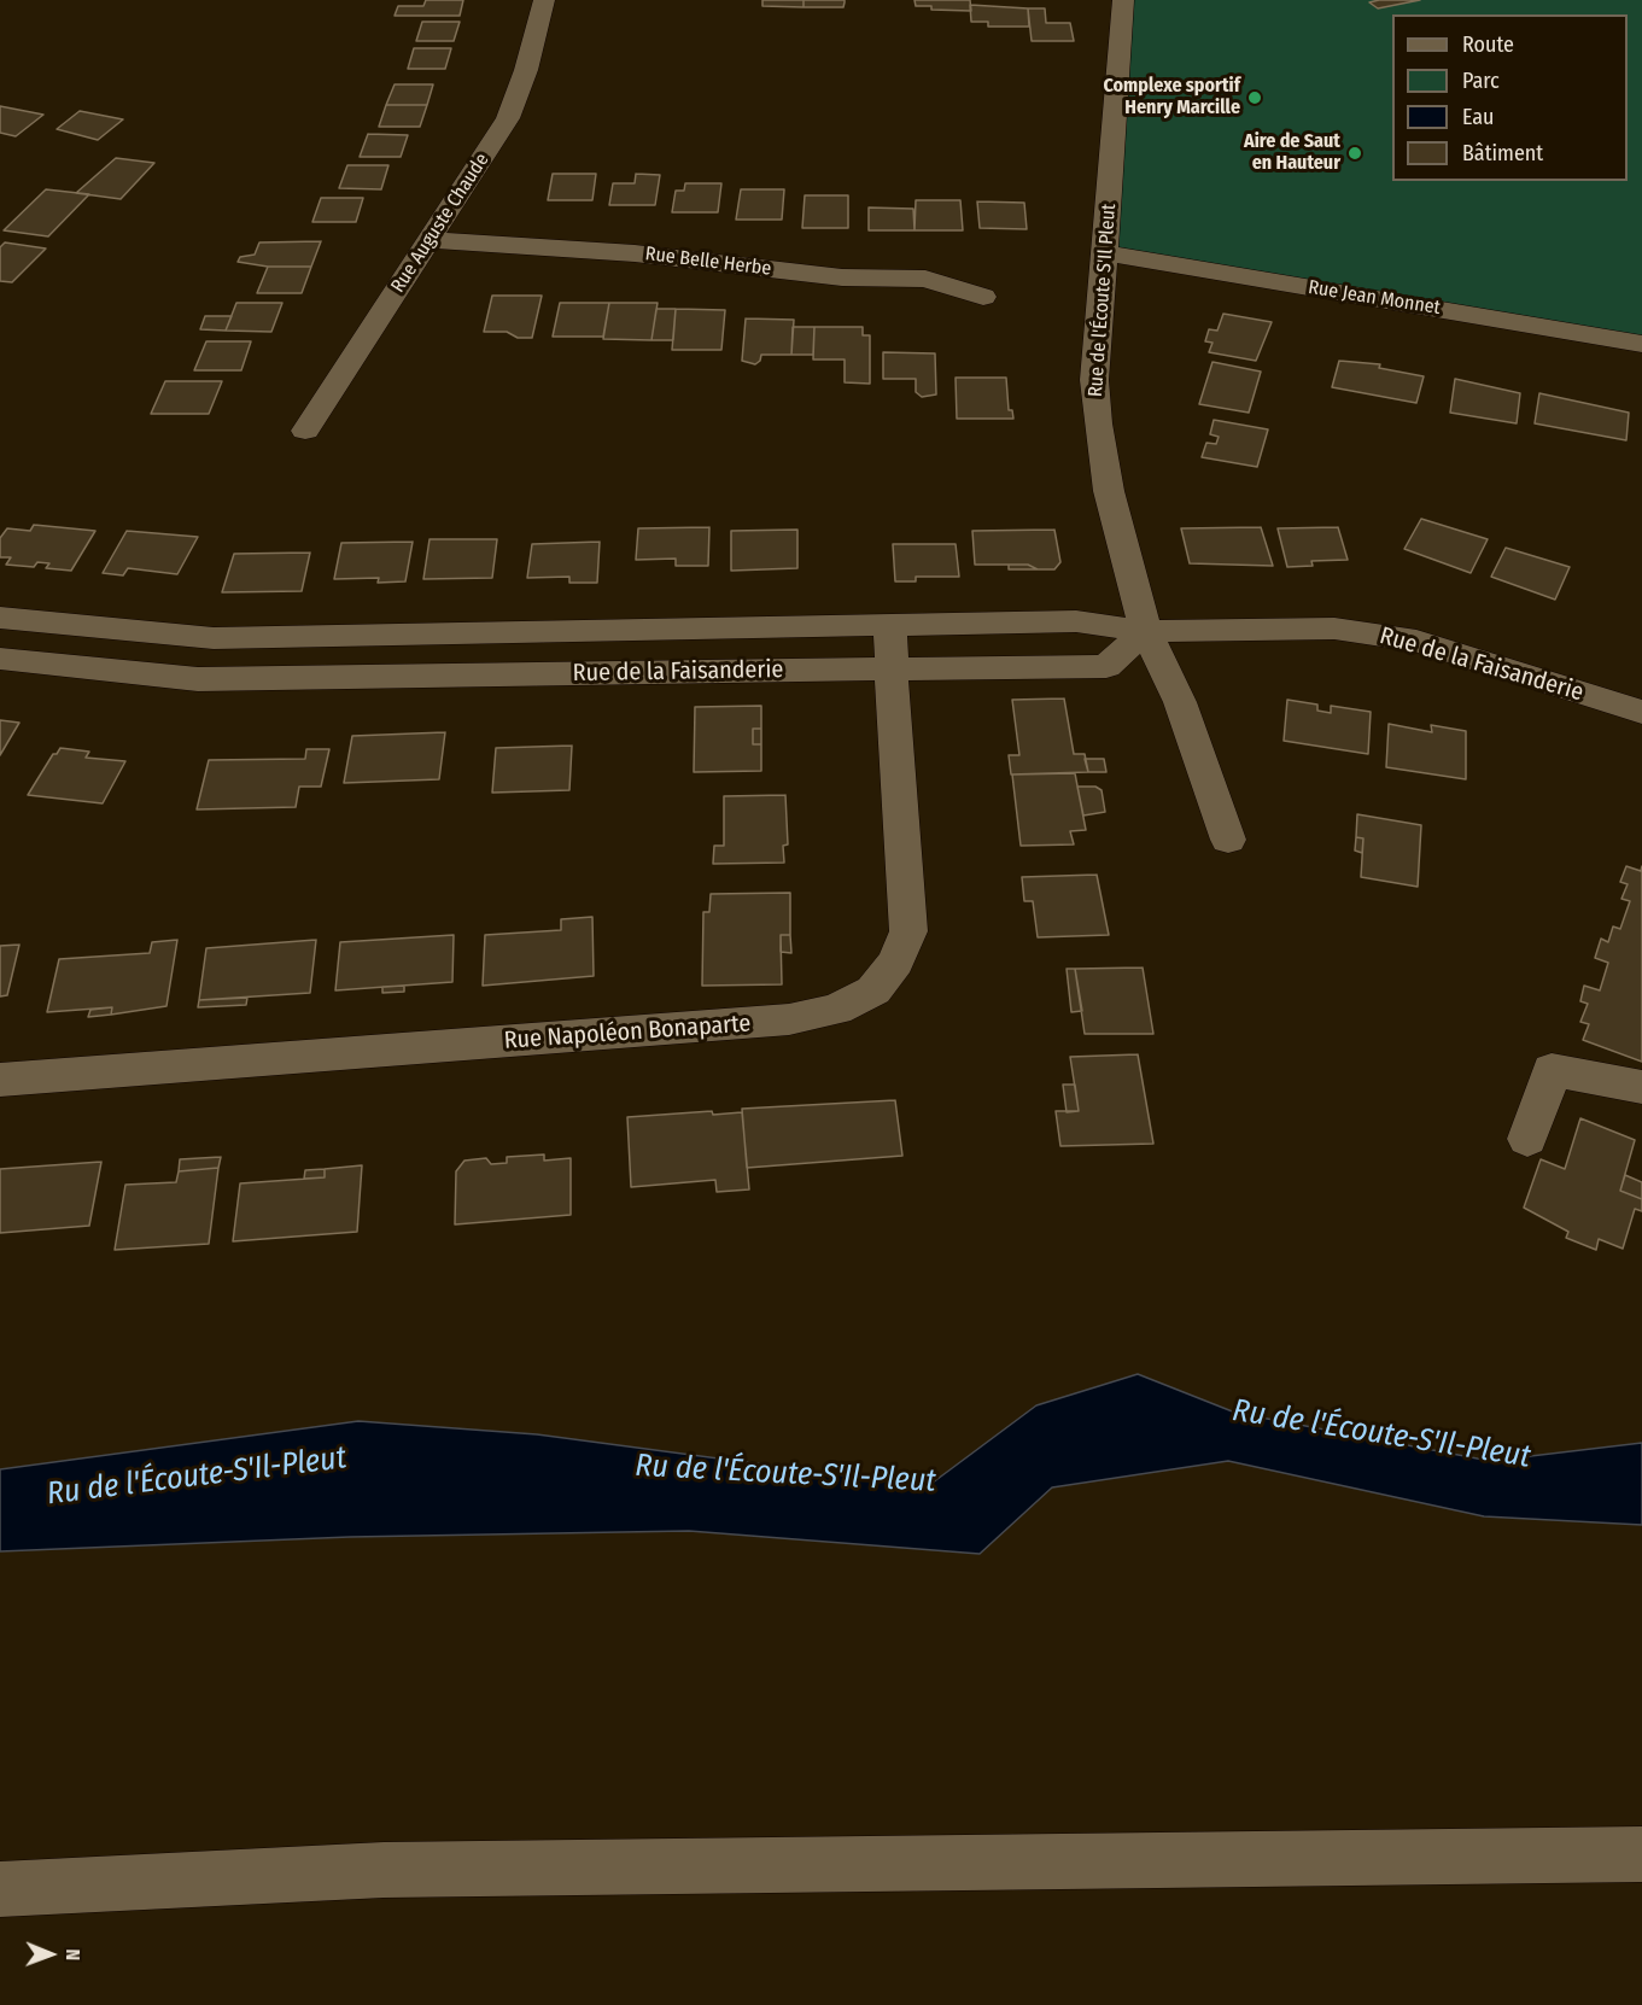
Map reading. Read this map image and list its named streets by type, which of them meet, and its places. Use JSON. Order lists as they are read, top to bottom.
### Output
{
  "streets": {
    "street": [
      "Rue Auguste Chaude",
      "Rue Belle Herbe",
      "Rue Jean Monnet",
      "Rue de l'Écoute S'Il Pleut",
      "Rue de la Faisanderie",
      "Rue Napoléon Bonaparte"
    ]
  },
  "crossings": [
    ["Rue Auguste Chaude", "Rue Belle Herbe"],
    ["Rue Jean Monnet", "Rue de l'Écoute S'Il Pleut"],
    ["Rue de l'Écoute S'Il Pleut", "Rue de la Faisanderie"],
    ["Rue de la Faisanderie", "Rue Napoléon Bonaparte"]
  ],
  "water": ["Ru de l'Écoute-S'Il-Pleut"],
  "places": ["Complexe sportif Henry Marcille", "Aire de Saut en Hauteur"],
  "legend": [
    "Route",
    "Parc",
    "Eau",
    "Bâtiment"
  ],
  "north": "right"
}
